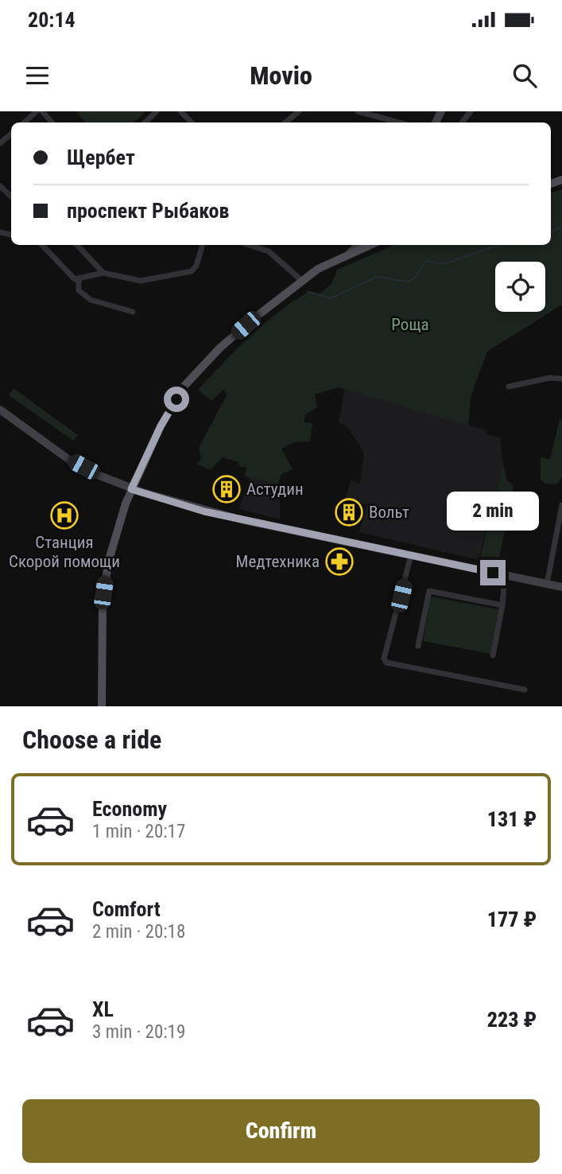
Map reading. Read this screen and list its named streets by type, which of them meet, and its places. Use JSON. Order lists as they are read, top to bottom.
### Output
{
  "parks": ["Роща"],
  "places": {
    "building": ["Астудин", "Вольт"],
    "hospital": ["Станция Скорой помощи"],
    "pharmacy": ["Медтехника"]
  },
  "page": {
    "status": "20:14",
    "header": "Movio",
    "banner": ["Щербет", "проспект Рыбаков"],
    "bubble": "2 min",
    "heading": "Choose a ride",
    "list": [
      {
        "name": "Economy",
        "note": "1 min · 20:17",
        "value": "131 ₽"
      },
      {
        "name": "Comfort",
        "note": "2 min · 20:18",
        "value": "177 ₽"
      },
      {
        "name": "XL",
        "note": "3 min · 20:19",
        "value": "223 ₽"
      }
    ],
    "buttons": "Confirm"
  }
}
